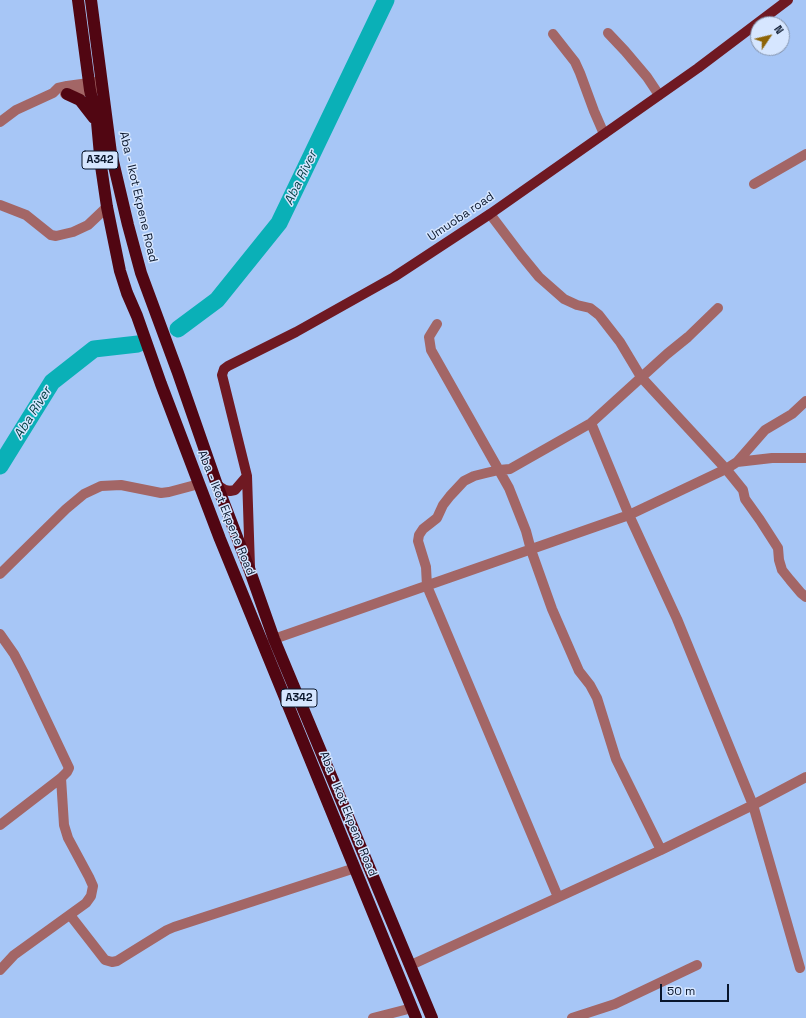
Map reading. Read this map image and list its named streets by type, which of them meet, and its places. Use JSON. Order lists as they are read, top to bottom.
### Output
{
  "streets": {
    "highway": ["A342", "Aba - Ikot Ekpene Road"],
    "main road": ["Umuoba road"]
  },
  "crossings": [
    ["Aba - Ikot Ekpene Road", "Umuoba road"]
  ],
  "water": ["Aba River"],
  "scale_bar": "50 m",
  "north": "top right"
}
